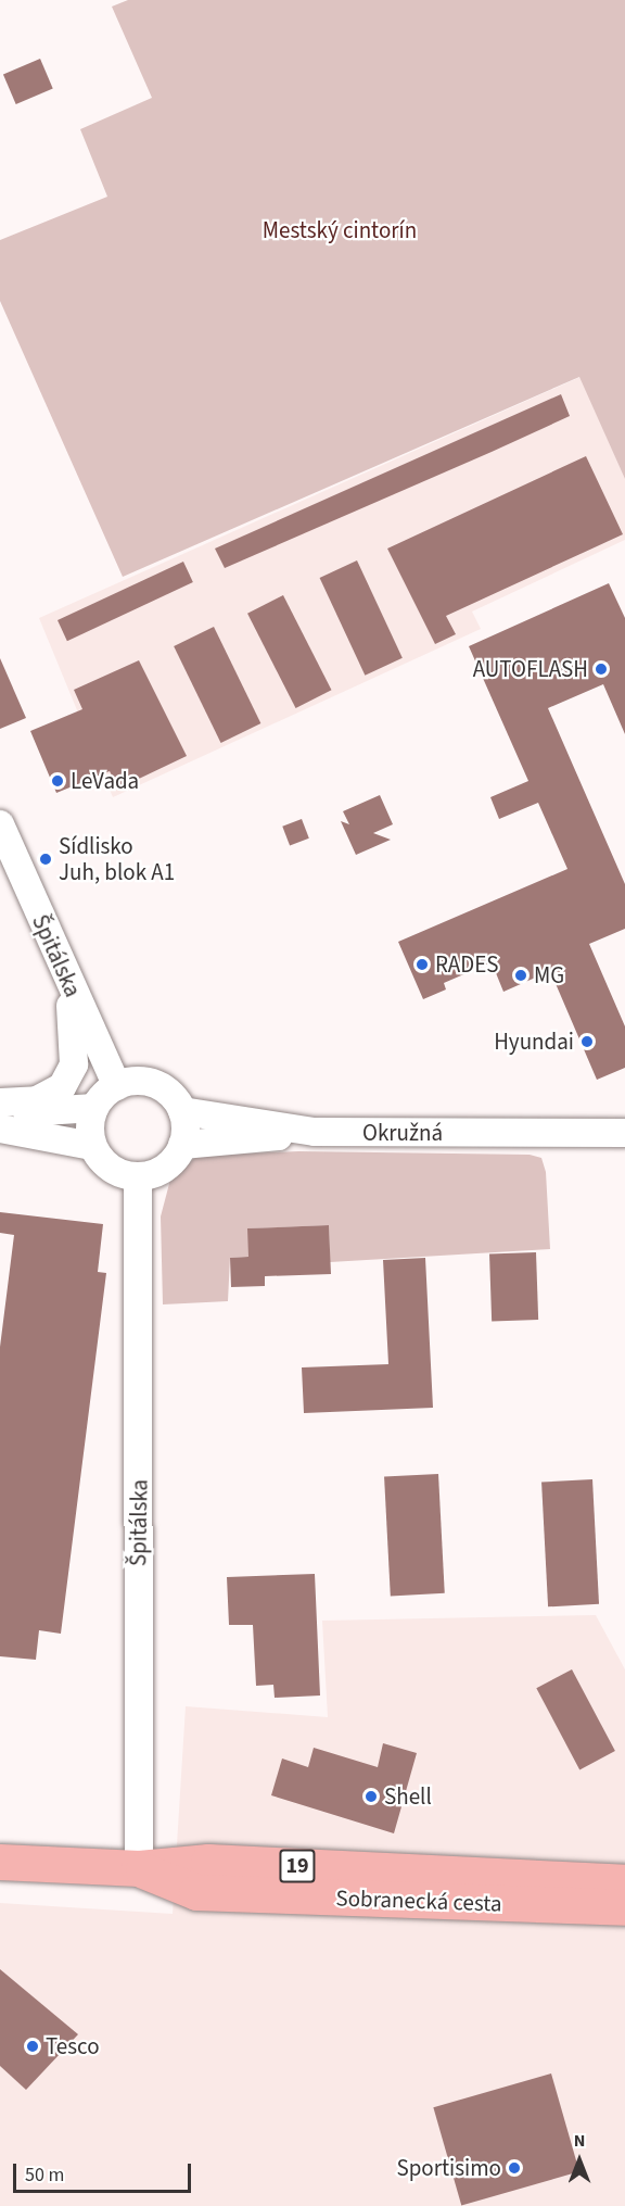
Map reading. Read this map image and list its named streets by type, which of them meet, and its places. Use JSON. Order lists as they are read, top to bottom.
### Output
{
  "streets": {
    "main road": ["19", "Sobranecká cesta"],
    "street": ["Špitálska", "Okružná"]
  },
  "crossings": [
    ["Špitálska", "Okružná"],
    ["Špitálska", "Sobranecká cesta"]
  ],
  "parks": ["Mestský cintorín"],
  "places": [
    "AUTOFLASH",
    "LeVada",
    "Sídlisko Juh, blok A1",
    "RADES",
    "MG",
    "Hyundai",
    "Shell",
    "Tesco",
    "Sportisimo"
  ],
  "scale_bar": "50 m",
  "north": "top"
}
